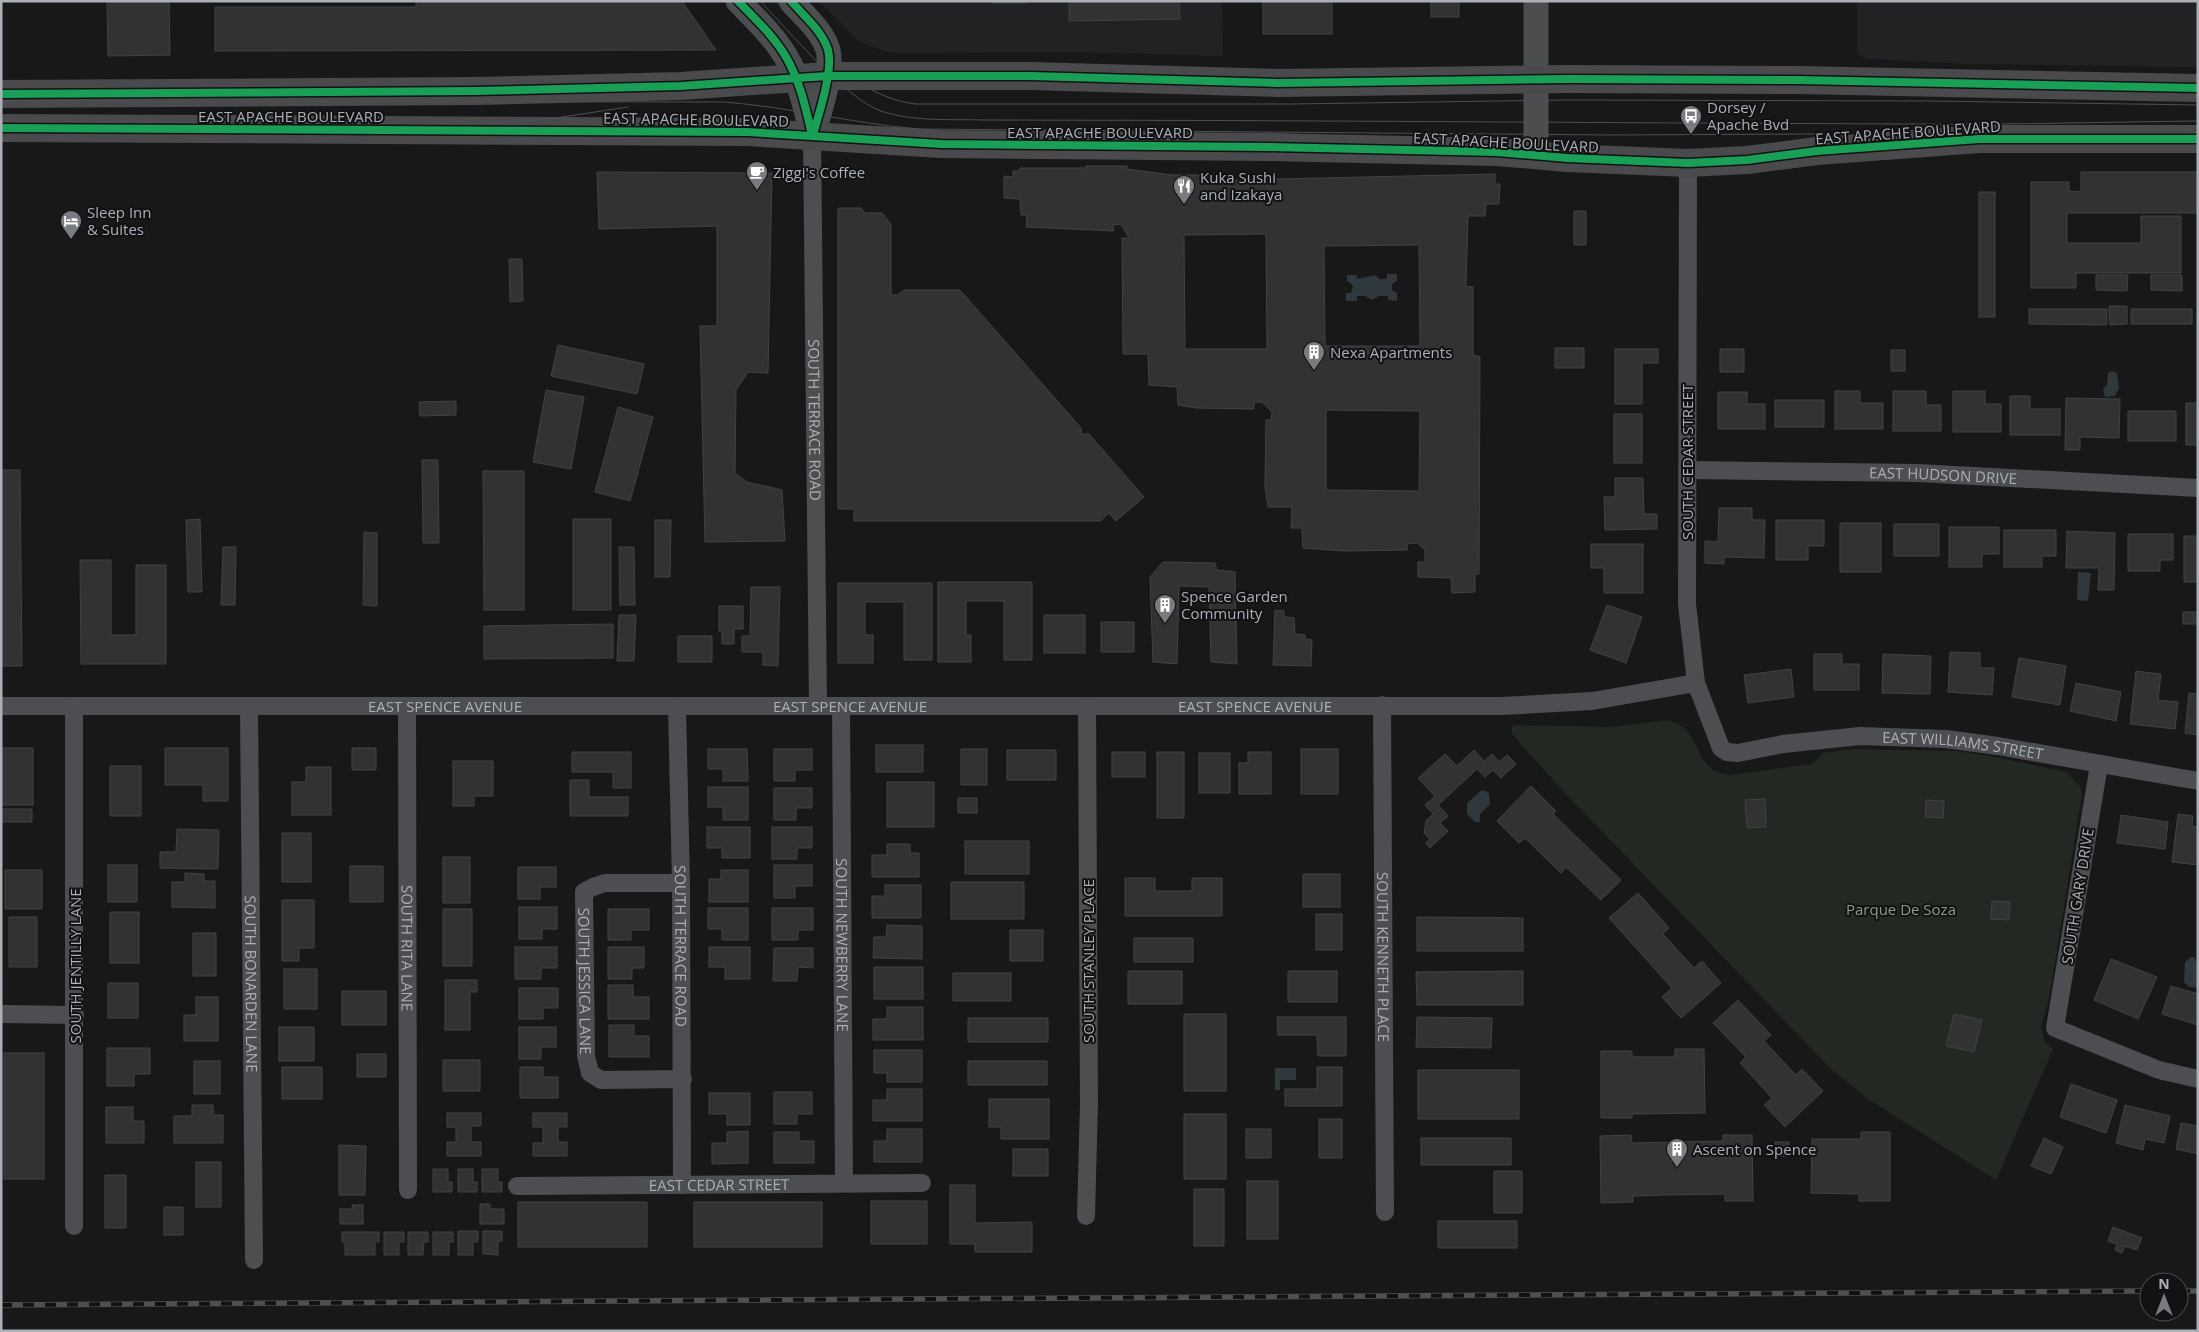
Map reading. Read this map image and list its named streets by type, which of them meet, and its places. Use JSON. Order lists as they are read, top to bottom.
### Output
{
  "streets": {
    "main road": ["EAST APACHE BOULEVARD"],
    "street": [
      "SOUTH TERRACE ROAD",
      "SOUTH CEDAR STREET",
      "EAST HUDSON DRIVE",
      "EAST SPENCE AVENUE",
      "EAST WILLIAMS STREET",
      "SOUTH GARY DRIVE",
      "SOUTH NEWBERRY LANE",
      "SOUTH RITA LANE",
      "SOUTH KENNETH PLACE",
      "SOUTH STANLEY PLACE",
      "SOUTH JENTILLY LANE",
      "SOUTH JESSICA LANE",
      "SOUTH BONARDEN LANE",
      "EAST CEDAR STREET"
    ]
  },
  "crossings": [
    ["EAST APACHE BOULEVARD", "SOUTH TERRACE ROAD"],
    ["EAST APACHE BOULEVARD", "SOUTH CEDAR STREET"],
    ["SOUTH TERRACE ROAD", "EAST SPENCE AVENUE"],
    ["SOUTH TERRACE ROAD", "SOUTH JESSICA LANE"],
    ["SOUTH TERRACE ROAD", "EAST CEDAR STREET"],
    ["SOUTH CEDAR STREET", "EAST HUDSON DRIVE"],
    ["SOUTH CEDAR STREET", "EAST SPENCE AVENUE"],
    ["SOUTH CEDAR STREET", "EAST WILLIAMS STREET"],
    ["EAST SPENCE AVENUE", "SOUTH NEWBERRY LANE"],
    ["EAST SPENCE AVENUE", "SOUTH RITA LANE"],
    ["EAST SPENCE AVENUE", "SOUTH KENNETH PLACE"],
    ["EAST SPENCE AVENUE", "SOUTH STANLEY PLACE"],
    ["EAST SPENCE AVENUE", "SOUTH JENTILLY LANE"],
    ["EAST SPENCE AVENUE", "SOUTH BONARDEN LANE"],
    ["EAST WILLIAMS STREET", "SOUTH GARY DRIVE"],
    ["SOUTH NEWBERRY LANE", "EAST CEDAR STREET"]
  ],
  "parks": ["Parque De Soza"],
  "places": {
    "bus stop": ["Dorsey / Apache Bvd"],
    "cafe": ["Ziggi's Coffee"],
    "restaurant": ["Kuka Sushi and Izakaya"],
    "hotel": ["Sleep Inn & Suites"],
    "building": ["Nexa Apartments", "Spence Garden Community", "Ascent on Spence"]
  },
  "north": "top"
}
